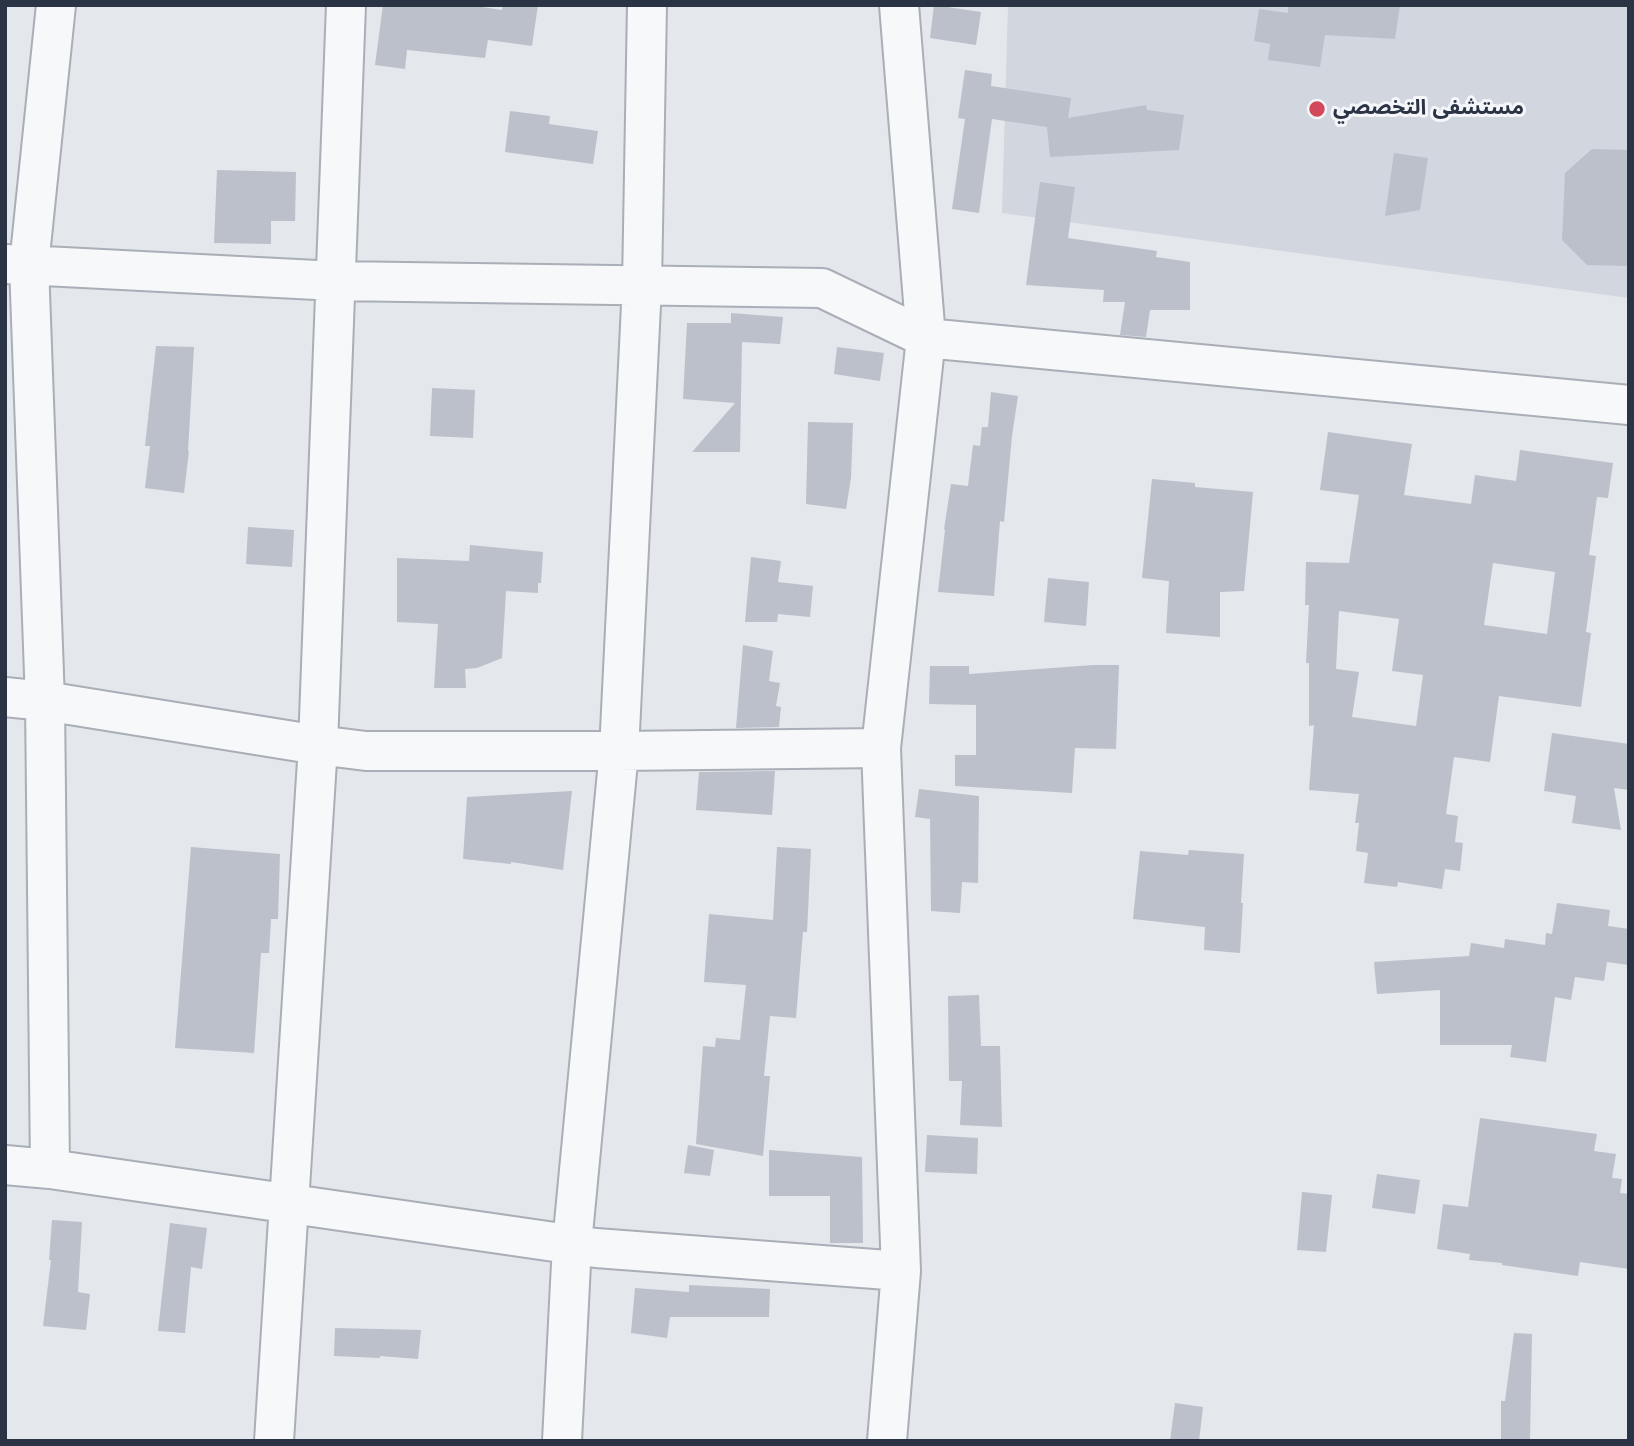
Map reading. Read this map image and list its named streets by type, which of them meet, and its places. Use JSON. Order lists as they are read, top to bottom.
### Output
{
  "places": ["مستشفى التخصصي"]
}
